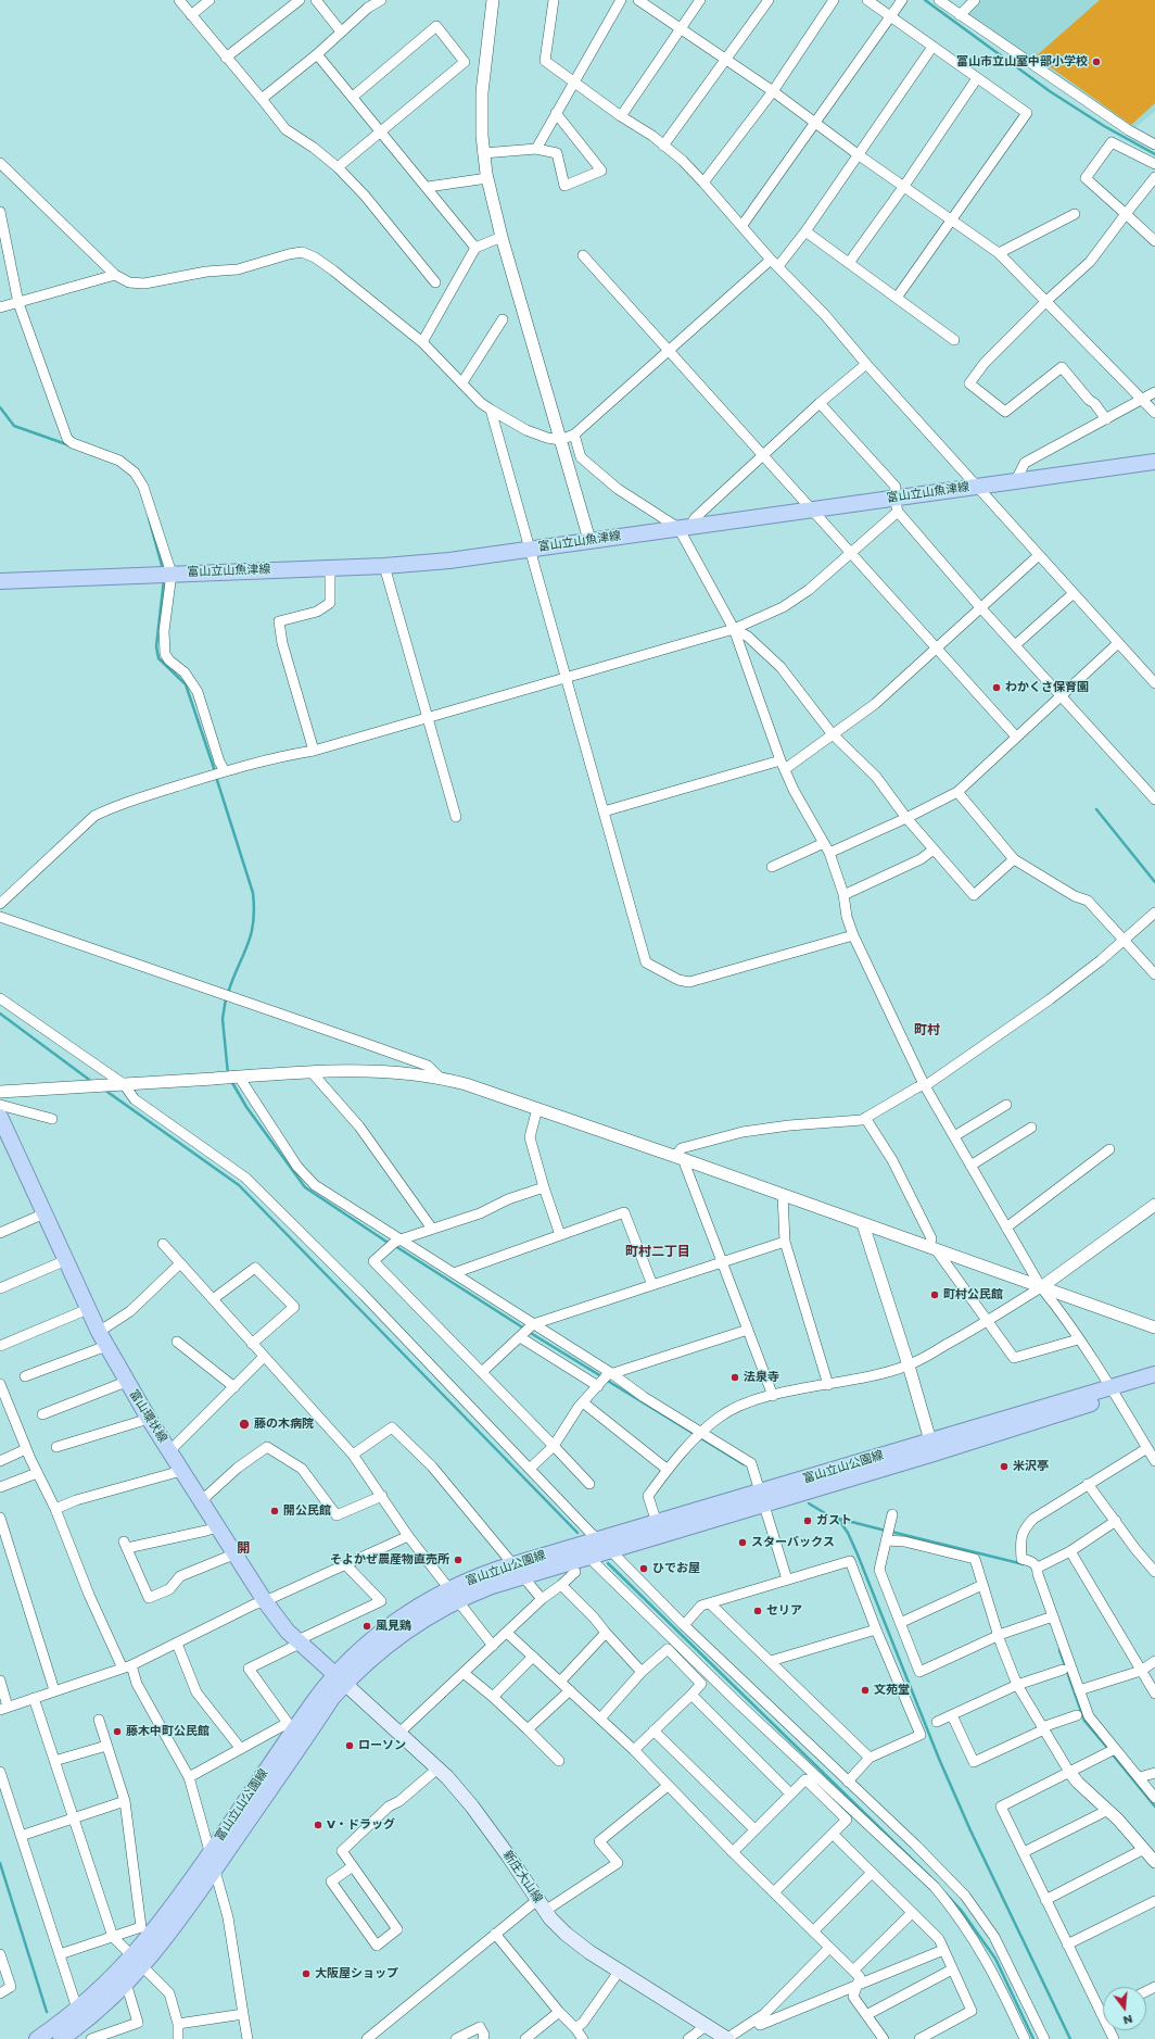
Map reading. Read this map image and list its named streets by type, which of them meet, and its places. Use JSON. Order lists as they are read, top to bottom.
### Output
{
  "streets": {
    "main road": [
      "富山立山魚津線",
      "富山環状線",
      "富山立山公園線",
      "新庄大山線"
    ]
  },
  "crossings": [
    ["富山環状線", "富山立山公園線"],
    ["富山環状線", "新庄大山線"],
    ["富山立山公園線", "新庄大山線"]
  ],
  "districts": ["町村", "町村二丁目", "開"],
  "places": [
    "富山市立山室中部小学校",
    "わかくさ保育園",
    "町村公民館",
    "法泉寺",
    "藤の木病院",
    "米沢亭",
    "開公民館",
    "ガスト",
    "スターバックス",
    "そよかぜ農産物直売所",
    "ひでお屋",
    "セリア",
    "風見鶏",
    "文苑堂",
    "藤木中町公民館",
    "ローソン",
    "V・ドラッグ",
    "大阪屋ショップ"
  ],
  "north": "bottom"
}
